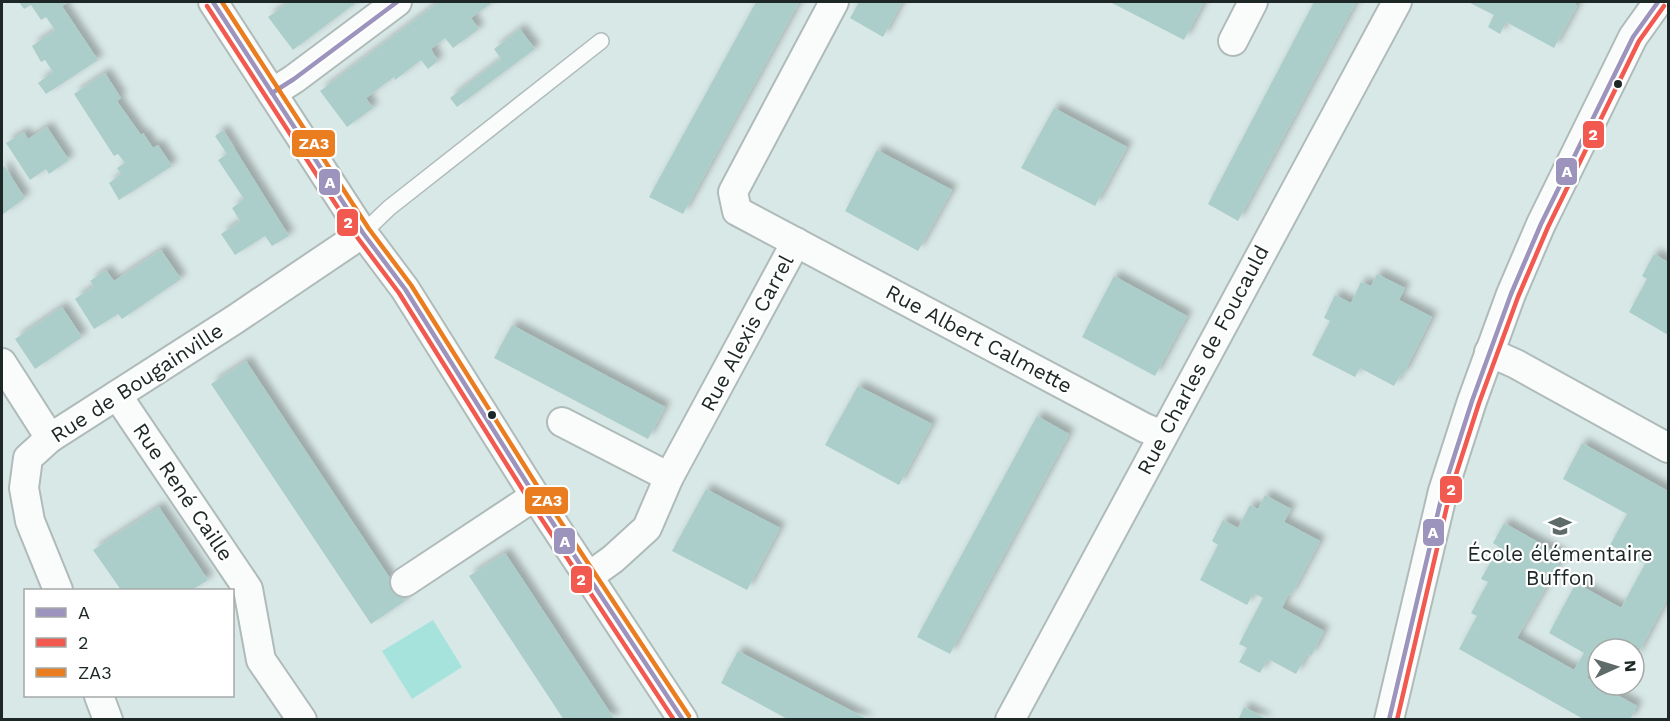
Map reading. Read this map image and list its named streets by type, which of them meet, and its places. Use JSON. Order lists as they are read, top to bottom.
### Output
{
  "streets": {
    "street": [
      "Rue Alexis Carrel",
      "Rue Albert Calmette",
      "Rue Charles de Foucauld",
      "Rue de Bougainville",
      "Rue René Caille"
    ]
  },
  "crossings": [
    ["Rue Alexis Carrel", "Rue Albert Calmette"],
    ["Rue Albert Calmette", "Rue Charles de Foucauld"],
    ["Rue de Bougainville", "Rue René Caille"]
  ],
  "places": {
    "school or university": ["École élémentaire Buffon"]
  },
  "lines": ["transit line A", "transit line ZA3", "transit line 2"],
  "legend": ["A", "2", "ZA3"],
  "north": "right"
}
